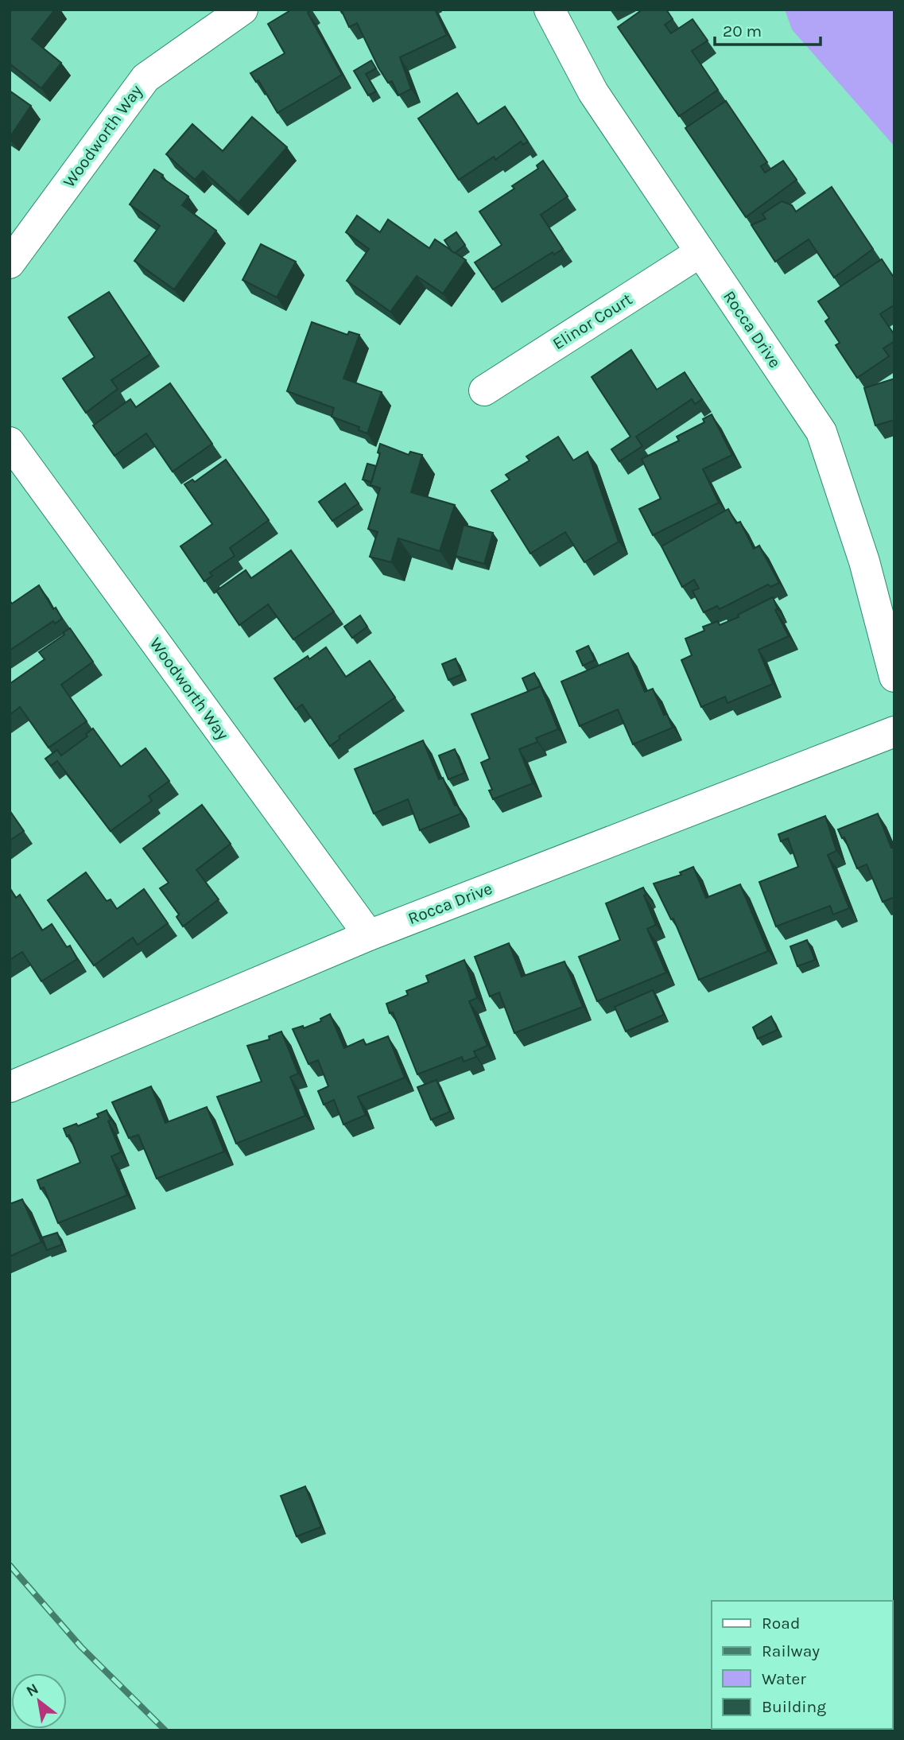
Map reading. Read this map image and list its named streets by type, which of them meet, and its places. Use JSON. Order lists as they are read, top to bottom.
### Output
{
  "streets": {
    "street": ["Woodworth Way", "Elinor Court", "Rocca Drive"]
  },
  "crossings": [
    ["Woodworth Way", "Rocca Drive"],
    ["Elinor Court", "Rocca Drive"]
  ],
  "legend": [
    "Road",
    "Railway",
    "Water",
    "Building"
  ],
  "scale_bar": "20 m",
  "north": "top left"
}
